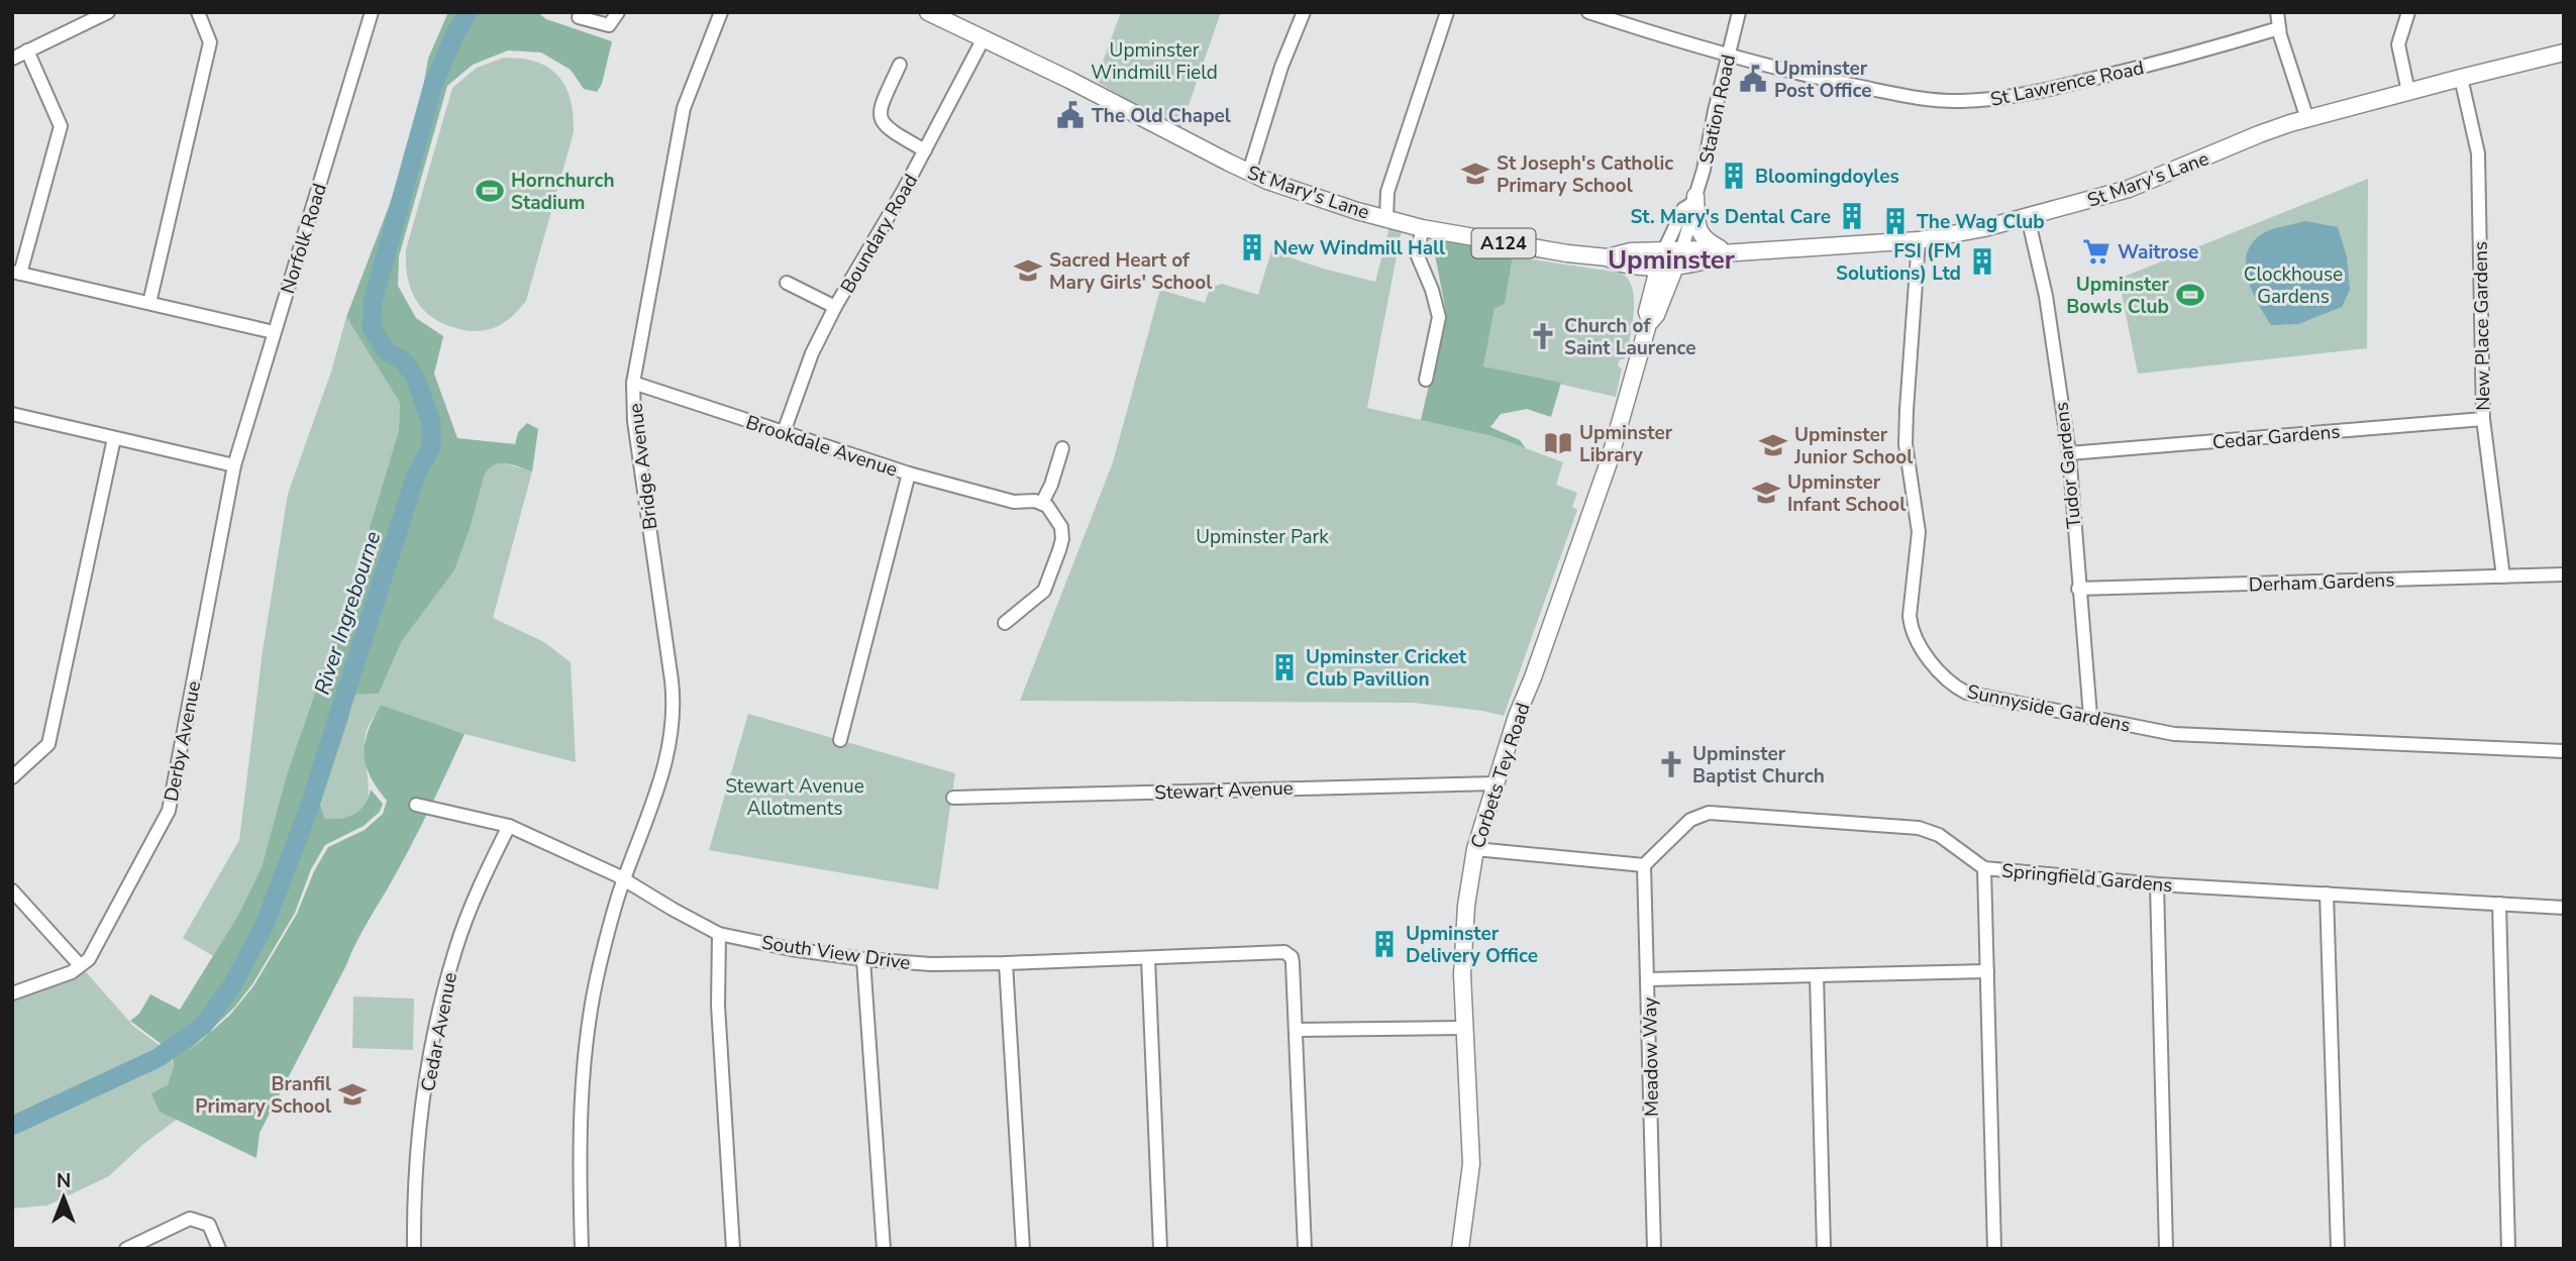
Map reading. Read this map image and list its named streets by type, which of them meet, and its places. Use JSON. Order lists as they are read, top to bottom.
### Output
{
  "streets": {
    "main road": ["St Mary's Lane", "A124", "Corbets Tey Road"],
    "street": [
      "St Lawrence Road",
      "Station Road",
      "Boundary Road",
      "Norfolk Road",
      "New Place Gardens",
      "Cedar Gardens",
      "Brookdale Avenue",
      "Tudor Gardens",
      "Bridge Avenue",
      "Derham Gardens",
      "Sunnyside Gardens",
      "Derby Avenue",
      "Stewart Avenue",
      "Springfield Gardens",
      "South View Drive",
      "Cedar Avenue",
      "Meadow Way"
    ]
  },
  "crossings": [
    ["St Lawrence Road", "Station Road"],
    ["Station Road", "St Mary's Lane"],
    ["Station Road", "Corbets Tey Road"],
    ["St Mary's Lane", "Boundary Road"],
    ["St Mary's Lane", "New Place Gardens"],
    ["St Mary's Lane", "Tudor Gardens"],
    ["St Mary's Lane", "Sunnyside Gardens"],
    ["St Mary's Lane", "Corbets Tey Road"],
    ["Boundary Road", "Brookdale Avenue"],
    ["Norfolk Road", "Derby Avenue"],
    ["New Place Gardens", "Cedar Gardens"],
    ["New Place Gardens", "Derham Gardens"],
    ["Cedar Gardens", "Tudor Gardens"],
    ["Brookdale Avenue", "Bridge Avenue"],
    ["Tudor Gardens", "Derham Gardens"],
    ["Tudor Gardens", "Sunnyside Gardens"],
    ["Bridge Avenue", "South View Drive"],
    ["Corbets Tey Road", "Stewart Avenue"],
    ["Springfield Gardens", "Meadow Way"],
    ["South View Drive", "Cedar Avenue"]
  ],
  "districts": ["Upminster"],
  "water": ["River Ingrebourne"],
  "parks": [
    "Upminster Windmill Field",
    "Clockhouse Gardens",
    "Upminster Park",
    "Stewart Avenue Allotments"
  ],
  "places": {
    "public building": ["Upminster Post Office", "The Old Chapel"],
    "school or university": [
      "St Joseph's Catholic Primary School",
      "Sacred Heart of Mary Girls' School",
      "Upminster Junior School",
      "Upminster Infant School",
      "Branfil Primary School"
    ],
    "building": [
      "Bloomingdoyles",
      "St. Mary's Dental Care",
      "The Wag Club",
      "New Windmill Hall",
      "FSI (FM Solutions) Ltd",
      "Upminster Cricket Club Pavillion",
      "Upminster Delivery Office"
    ],
    "sports": ["Hornchurch Stadium", "Upminster Bowls Club"],
    "supermarket": ["Waitrose"],
    "church": ["Church of Saint Laurence", "Upminster Baptist Church"],
    "library": ["Upminster Library"]
  },
  "north": "top"
}
